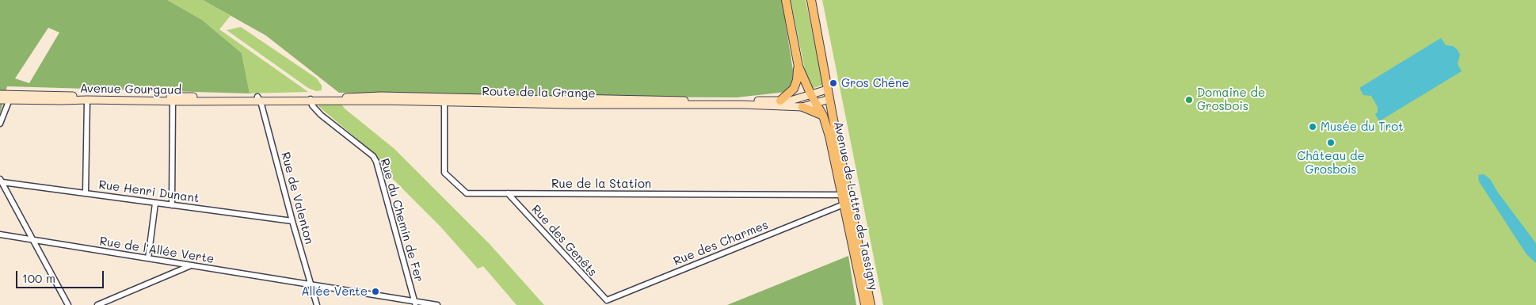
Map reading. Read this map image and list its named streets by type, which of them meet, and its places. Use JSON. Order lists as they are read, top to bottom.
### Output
{
  "streets": {
    "main road": ["Avenue Gourgaud", "Route de la Grange", "Avenue de Lattre de Tassigny"],
    "street": [
      "Rue de la Station",
      "Rue Henri Dunant",
      "Rue de Valenton",
      "Rue du Chemin de Fer",
      "Rue des Genêts",
      "Rue des Charmes",
      "Rue de l'Allée Verte"
    ]
  },
  "crossings": [
    ["Avenue Gourgaud", "Route de la Grange"],
    ["Avenue Gourgaud", "Rue de Valenton"],
    ["Route de la Grange", "Rue de la Station"],
    ["Route de la Grange", "Rue de Valenton"],
    ["Route de la Grange", "Avenue de Lattre de Tassigny"],
    ["Route de la Grange", "Rue du Chemin de Fer"],
    ["Rue de la Station", "Avenue de Lattre de Tassigny"],
    ["Rue de la Station", "Rue des Genêts"],
    ["Rue Henri Dunant", "Rue de Valenton"],
    ["Rue de Valenton", "Rue de l'Allée Verte"],
    ["Avenue de Lattre de Tassigny", "Rue des Charmes"],
    ["Rue des Genêts", "Rue des Charmes"]
  ],
  "places": [
    "Gros Chêne",
    "Domaine de Grosbois",
    "Musée du Trot",
    "Château de Grosbois",
    "Allée Verte"
  ],
  "scale_bar": "100 m"
}
